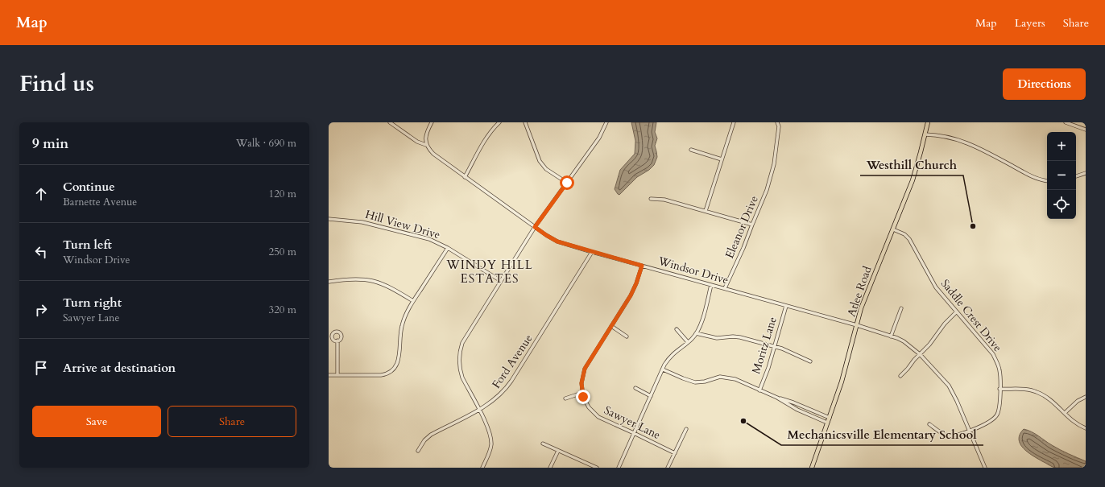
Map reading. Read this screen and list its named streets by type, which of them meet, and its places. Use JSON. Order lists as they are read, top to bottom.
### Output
{
  "streets": {
    "main road": ["Atlee Road"],
    "street": [
      "Hill View Drive",
      "Eleanor Drive",
      "Windsor Drive",
      "Saddle Crest Drive",
      "Moritz Lane",
      "Ford Avenue",
      "Sawyer Lane"
    ]
  },
  "crossings": [
    ["Eleanor Drive", "Windsor Drive"],
    ["Windsor Drive", "Atlee Road"],
    ["Windsor Drive", "Saddle Crest Drive"],
    ["Windsor Drive", "Moritz Lane"],
    ["Windsor Drive", "Ford Avenue"],
    ["Windsor Drive", "Sawyer Lane"],
    ["Atlee Road", "Saddle Crest Drive"]
  ],
  "districts": ["WINDY HILL ESTATES"],
  "places": ["Westhill Church", "Mechanicsville Elementary School"],
  "page": {
    "header": "Map",
    "nav": ["Map", "Layers", "Share"],
    "title": "Find us",
    "buttons": [
      "Directions",
      ["Save", "Share"]
    ],
    "heading": ["9 min", "Walk · 690 m"],
    "map_buttons": ["+", "−"],
    "list": [
      ["Continue", "Barnette Avenue", "120 m"],
      ["Turn left", "Windsor Drive", "250 m"],
      ["Turn right", "Sawyer Lane", "320 m"],
      "Arrive at destination"
    ]
  }
}
